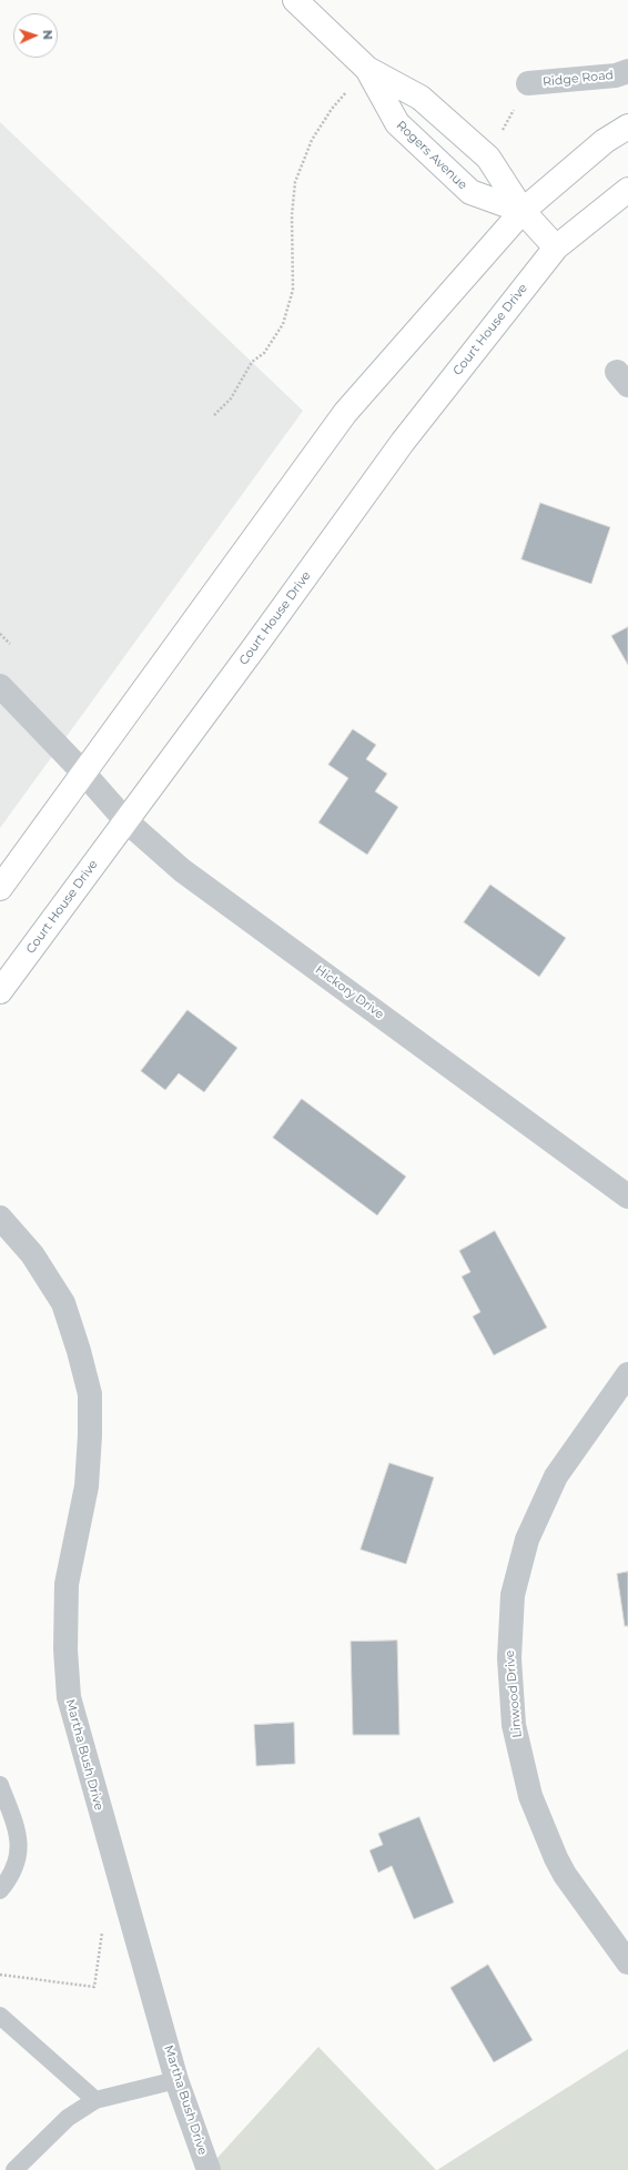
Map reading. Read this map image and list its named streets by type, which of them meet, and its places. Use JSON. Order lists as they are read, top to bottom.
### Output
{
  "streets": {
    "main road": ["Rogers Avenue", "Court House Drive"],
    "street": [
      "Ridge Road",
      "Hickory Drive",
      "Linwood Drive",
      "Martha Bush Drive"
    ]
  },
  "crossings": [
    ["Rogers Avenue", "Court House Drive"],
    ["Court House Drive", "Hickory Drive"]
  ],
  "north": "right"
}
